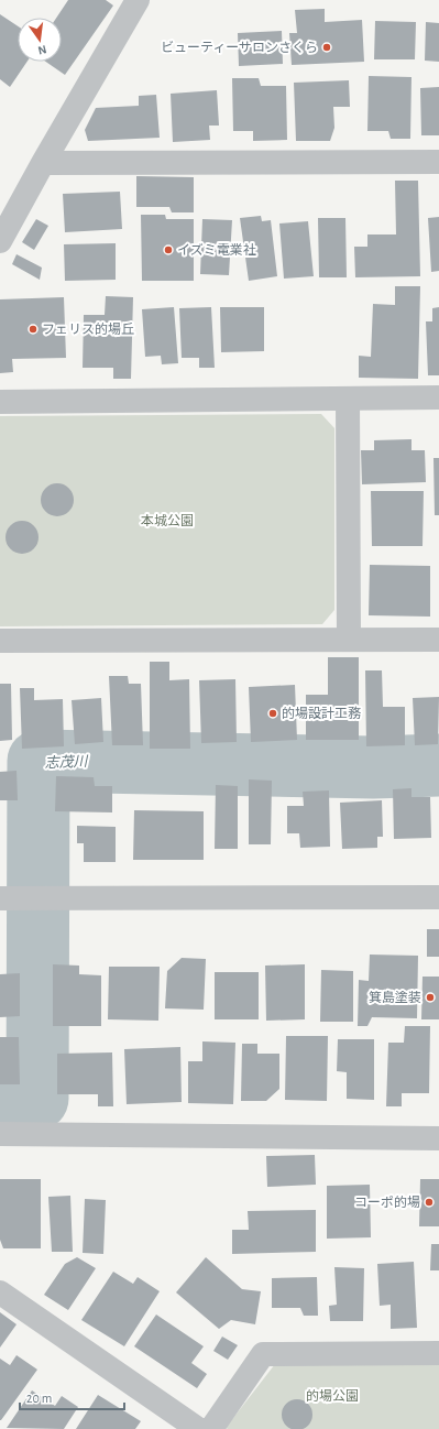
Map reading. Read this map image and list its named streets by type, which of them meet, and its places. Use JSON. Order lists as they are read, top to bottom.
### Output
{
  "water": ["志茂川"],
  "parks": ["本城公園", "的場公園"],
  "places": [
    "ビューティーサロンさくら",
    "イズミ電業社",
    "フェリス的場丘",
    "的場設計工務",
    "箕島塗装",
    "コーポ的場"
  ],
  "scale_bar": "20 m",
  "north": "bottom"
}
